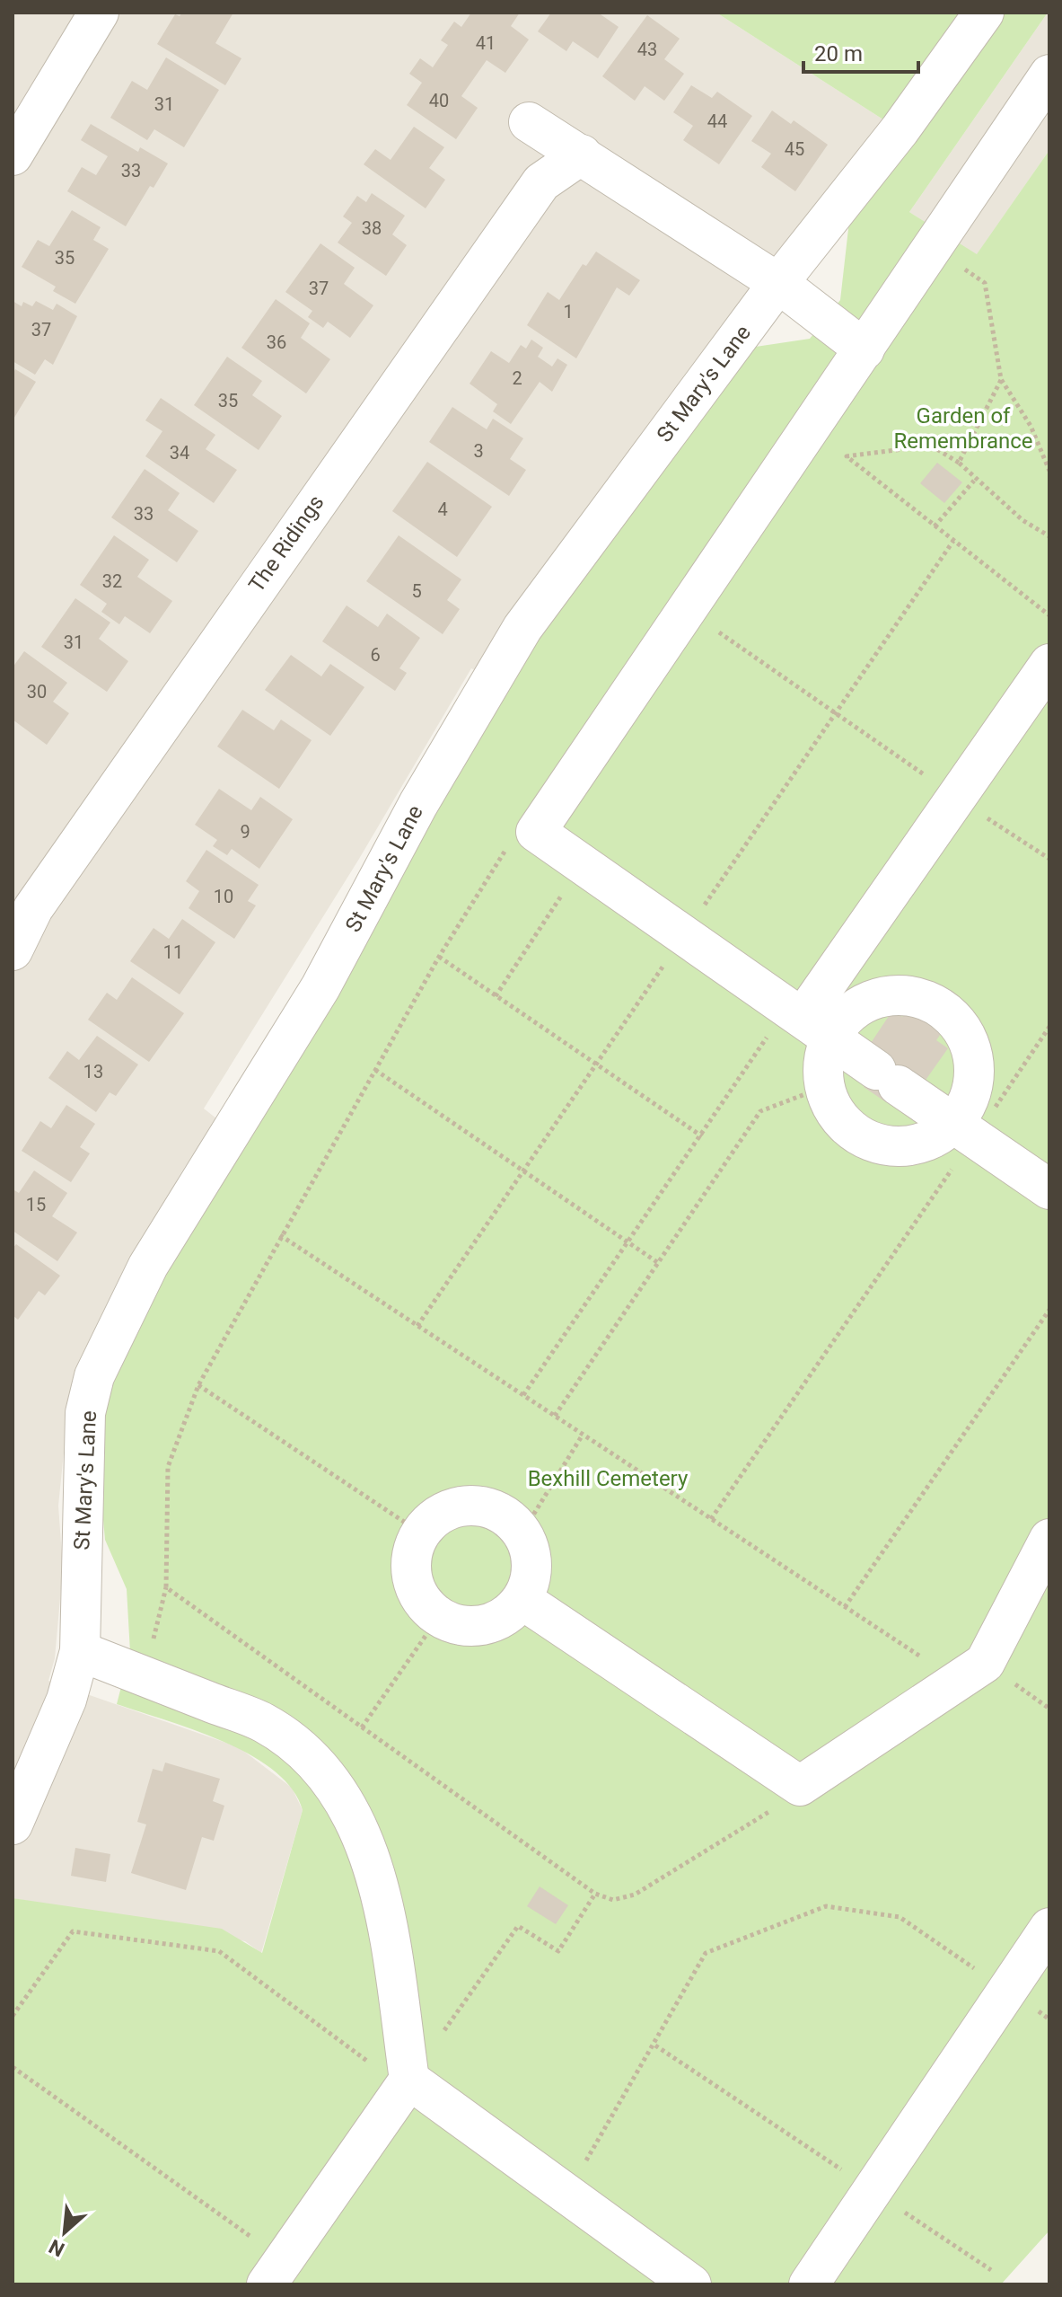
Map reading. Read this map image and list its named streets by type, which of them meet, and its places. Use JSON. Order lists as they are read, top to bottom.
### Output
{
  "streets": {
    "street": ["St Mary's Lane", "The Ridings"]
  },
  "parks": ["Garden of Remembrance", "Bexhill Cemetery"],
  "house_numbers": [
    "41",
    "43",
    "40",
    "31",
    "44",
    "45",
    "33",
    "38",
    "35",
    "37",
    "1",
    "37",
    "36",
    "2",
    "35",
    "3",
    "34",
    "4",
    "33",
    "32",
    "5",
    "31",
    "6",
    "30",
    "9",
    "10",
    "11",
    "13",
    "15"
  ],
  "scale_bar": "20 m",
  "north": "bottom left"
}
